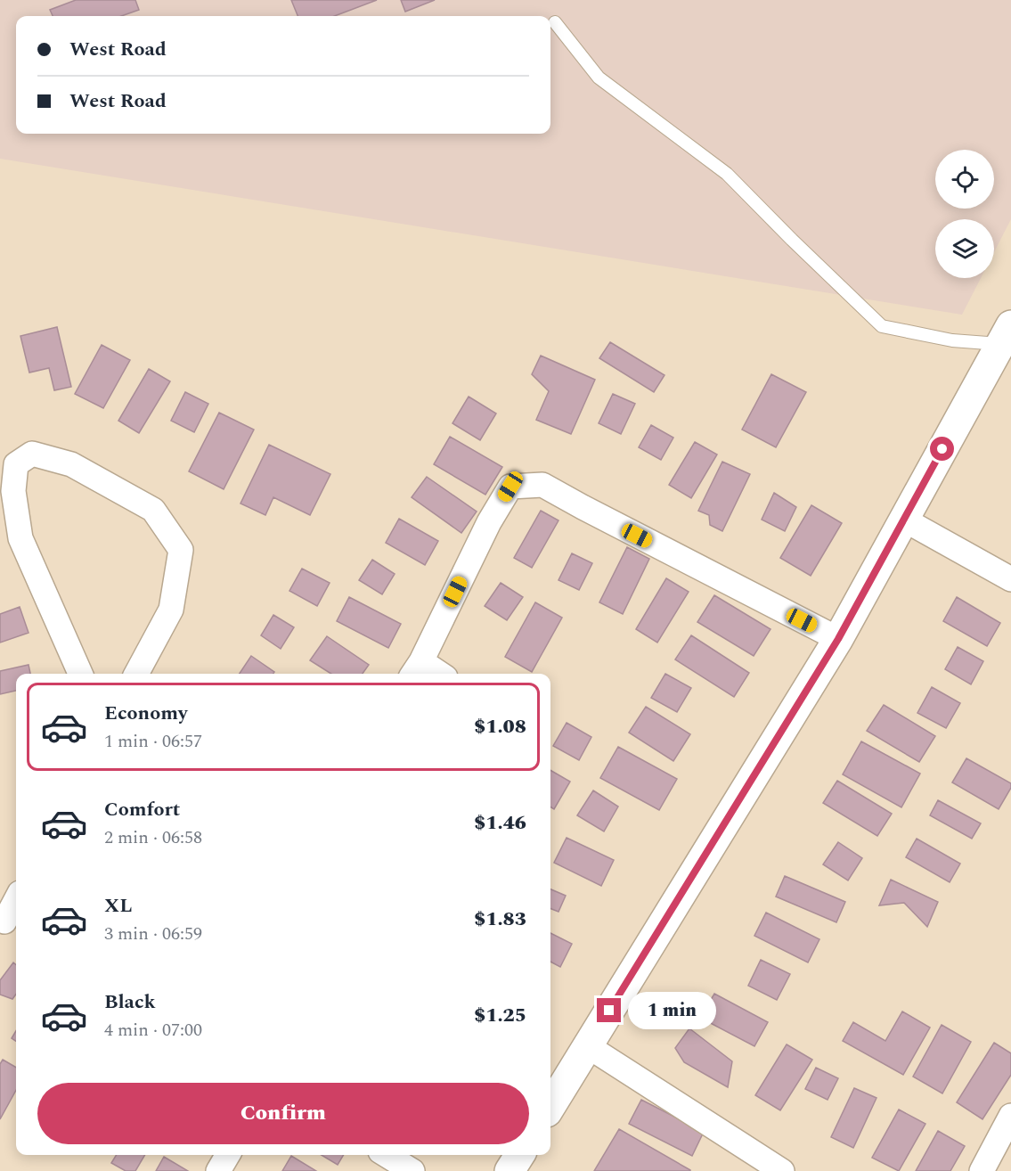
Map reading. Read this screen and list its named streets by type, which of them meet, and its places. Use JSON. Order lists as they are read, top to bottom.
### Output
{
  "page": {
    "banner": ["West Road", "West Road"],
    "list": [
      {
        "name": "Economy",
        "note": "1 min · 06:57",
        "value": "$1.08"
      },
      {
        "name": "Comfort",
        "note": "2 min · 06:58",
        "value": "$1.46"
      },
      {
        "name": "XL",
        "note": "3 min · 06:59",
        "value": "$1.83"
      },
      {
        "name": "Black",
        "note": "4 min · 07:00",
        "value": "$1.25"
      }
    ],
    "bubble": "1 min",
    "buttons": "Confirm"
  }
}
